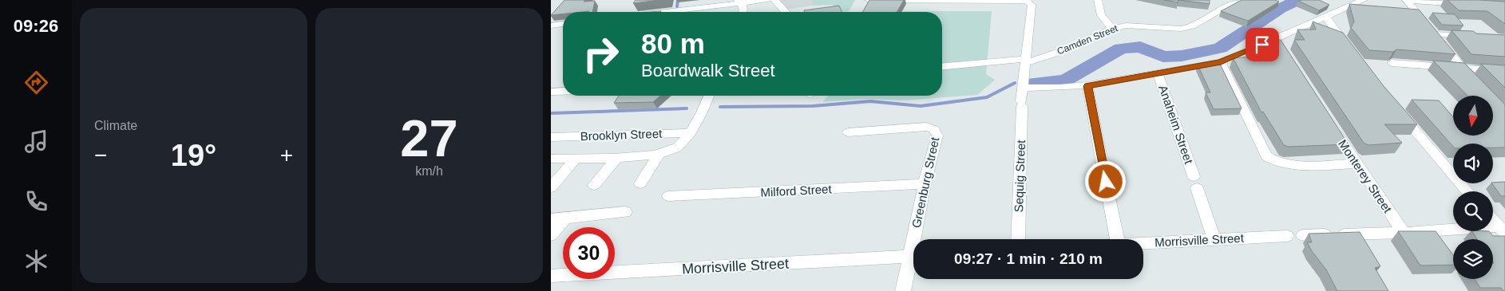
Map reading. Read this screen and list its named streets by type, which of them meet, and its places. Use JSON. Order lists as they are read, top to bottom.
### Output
{
  "streets": {
    "street": [
      "Camden Street",
      "Anaheim Street",
      "Brooklyn Street",
      "Sequig Street",
      "Monterey Street",
      "Greenburg Street",
      "Milford Street",
      "Morrisville Street"
    ]
  },
  "crossings": [
    ["Camden Street", "Sequig Street"],
    ["Anaheim Street", "Morrisville Street"],
    ["Greenburg Street", "Milford Street"]
  ],
  "north": "bottom",
  "page": {
    "tabs": "09:26",
    "tile": [
      "Climate",
      ["27", "km/h"]
    ],
    "turn": ["80 m", "Boardwalk Street"],
    "heat": ["−", "19°", "+"],
    "limit": "30",
    "trip": "09:27 · 1 min · 210 m"
  }
}
